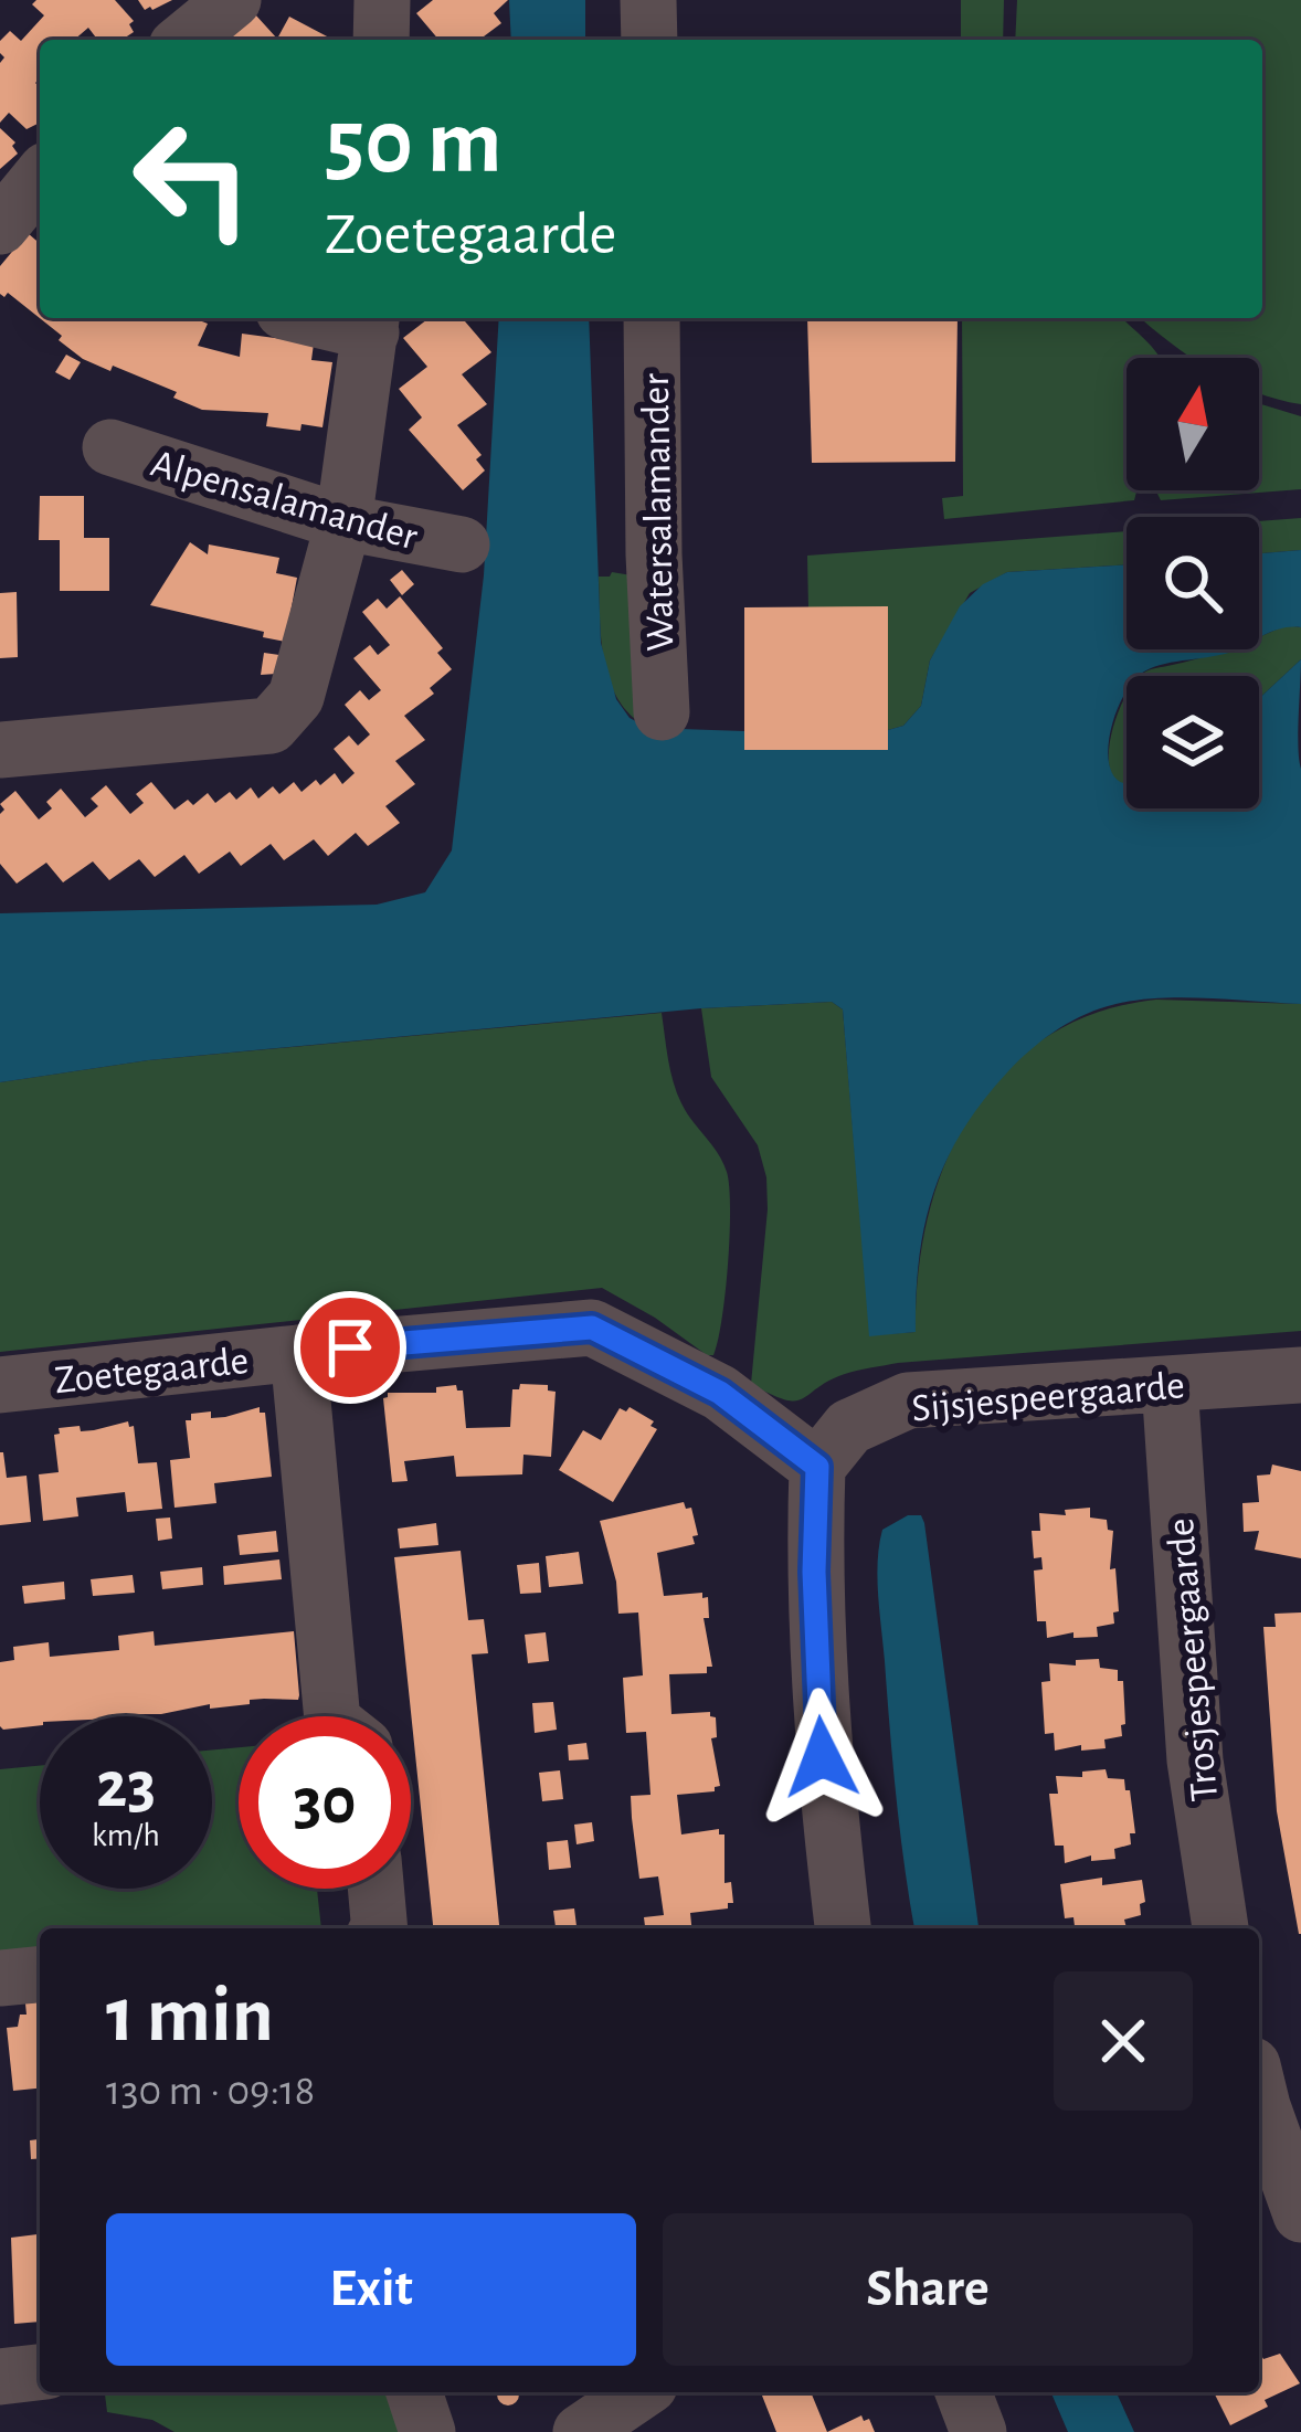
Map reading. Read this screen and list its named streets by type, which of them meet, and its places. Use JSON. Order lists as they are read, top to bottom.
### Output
{
  "streets": {
    "street": [
      "Alpensalamander",
      "Watersalamander",
      "Zoetegaarde",
      "Sijsjespeergaarde",
      "Trosjespeergaarde"
    ]
  },
  "crossings": [
    ["Zoetegaarde", "Sijsjespeergaarde"],
    ["Sijsjespeergaarde", "Trosjespeergaarde"]
  ],
  "north": "top",
  "page": {
    "turn": ["50 m", "Zoetegaarde"],
    "speed": "23 km/h",
    "limit": "30",
    "heading": ["1 min", "130 m · 09:18"],
    "buttons": ["Exit", "Share"]
  }
}
